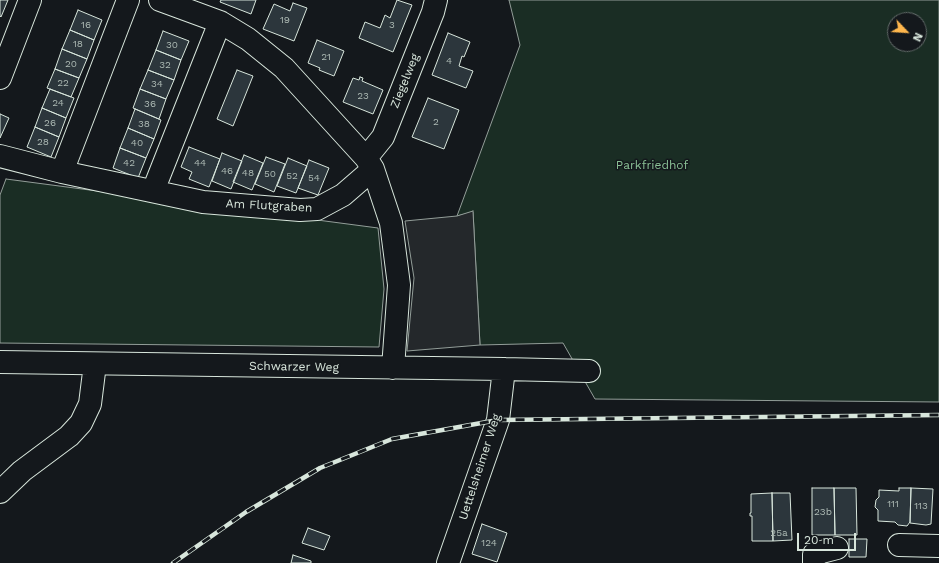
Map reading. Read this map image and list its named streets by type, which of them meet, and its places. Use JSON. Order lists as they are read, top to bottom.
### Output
{
  "streets": {
    "street": [
      "Ziegelweg",
      "Am Flutgraben",
      "Schwarzer Weg",
      "Uettelsheimer Weg"
    ]
  },
  "crossings": [
    ["Ziegelweg", "Am Flutgraben"],
    ["Schwarzer Weg", "Uettelsheimer Weg"]
  ],
  "parks": ["Parkfriedhof"],
  "house_numbers": [
    "19",
    "16",
    "3",
    "18",
    "30",
    "21",
    "4",
    "20",
    "32",
    "22",
    "34",
    "23",
    "24",
    "36",
    "2",
    "26",
    "38",
    "28",
    "40",
    "42",
    "44",
    "46",
    "48",
    "50",
    "52",
    "54",
    "111",
    "113",
    "23b",
    "25a",
    "124"
  ],
  "scale_bar": "20 m",
  "north": "bottom right"
}
